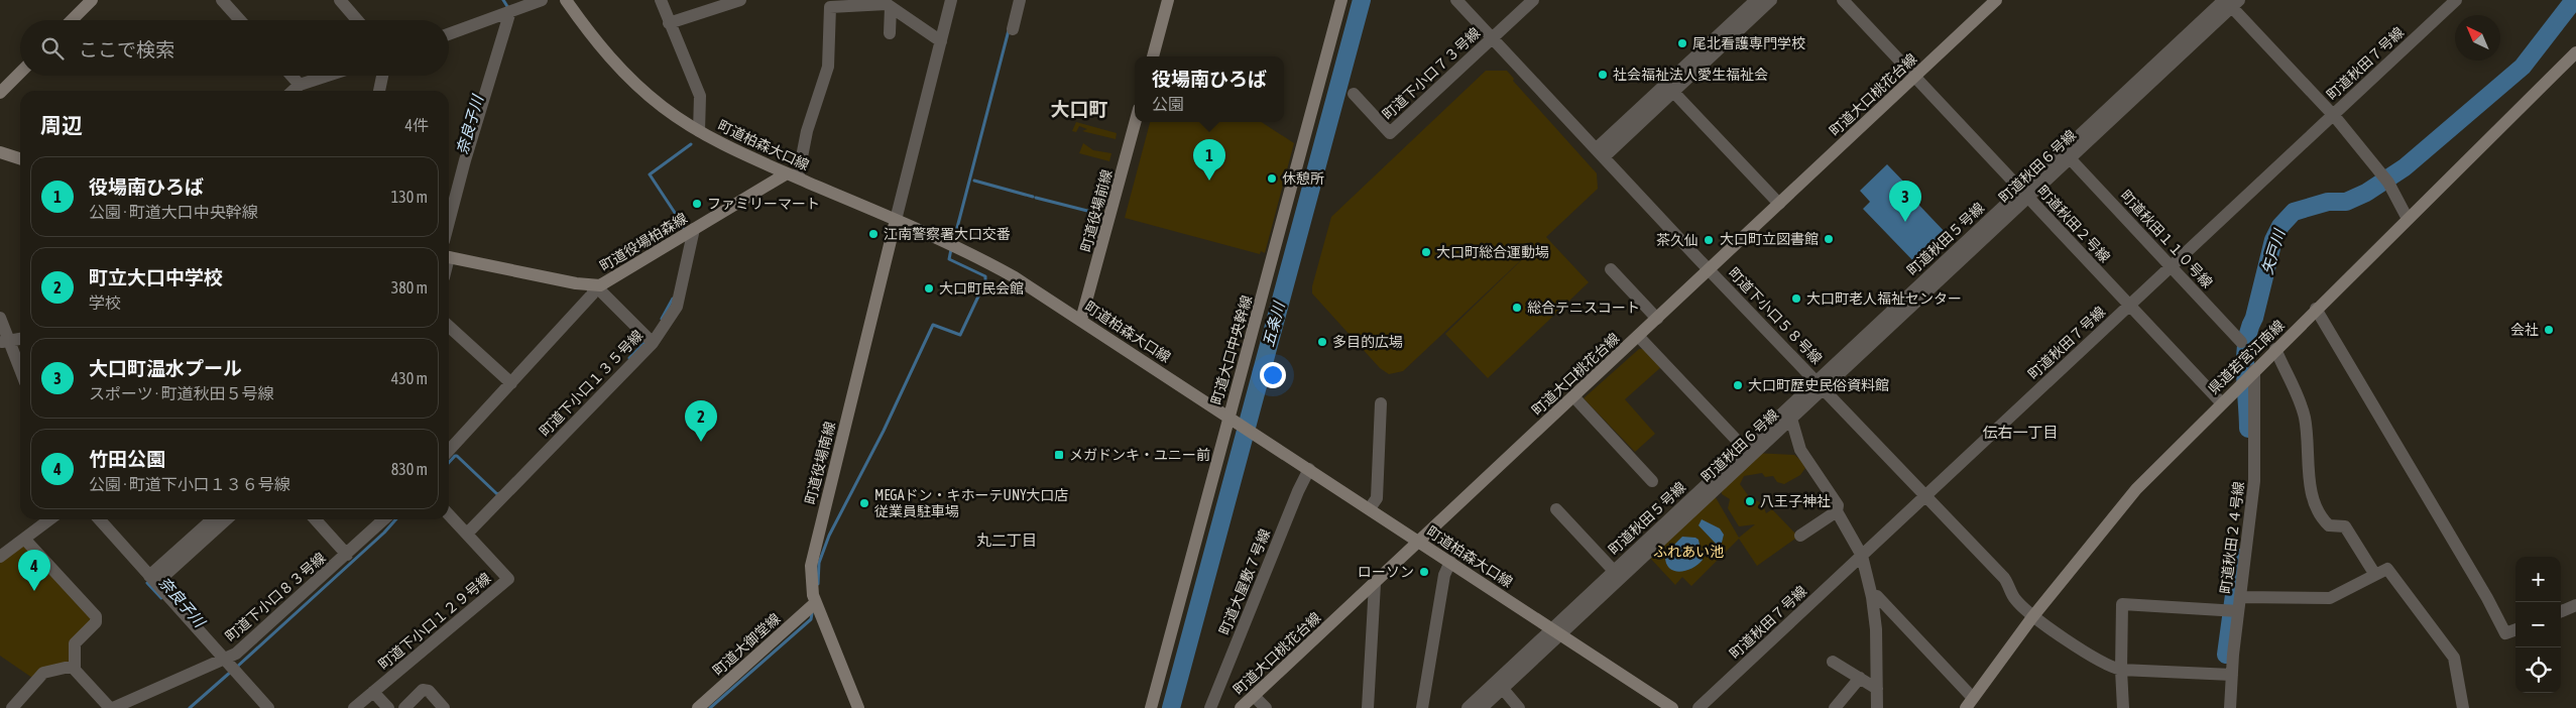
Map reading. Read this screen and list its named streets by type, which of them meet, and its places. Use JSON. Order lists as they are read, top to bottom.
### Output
{
  "streets": {
    "street": [
      "町道秋田７号線",
      "町道下小口７３号線",
      "町道大口桃花台線",
      "町道柏森大口線",
      "町道秋田６号線",
      "町道役場前線",
      "町道秋田２号線",
      "町道秋田５号線",
      "町道秋田１１０号線",
      "町道役場柏森線",
      "町道下小口５８号線",
      "町道大口中央幹線",
      "県道若宮江南線",
      "町道下小口１３５号線",
      "町道役場南線",
      "町道秋田２４号線",
      "町道大屋敷７号線",
      "町道下小口８３号線",
      "町道下小口１２９号線",
      "町道大御堂線"
    ]
  },
  "crossings": [
    ["町道秋田７号線", "町道秋田２号線"],
    ["町道秋田７号線", "町道秋田１１０号線"],
    ["町道秋田７号線", "町道下小口５８号線"],
    ["町道下小口７３号線", "町道下小口５８号線"],
    ["町道大口桃花台線", "町道柏森大口線"],
    ["町道大口桃花台線", "町道秋田２号線"],
    ["町道大口桃花台線", "町道下小口５８号線"],
    ["町道柏森大口線", "町道秋田６号線"],
    ["町道柏森大口線", "町道役場前線"],
    ["町道柏森大口線", "町道秋田５号線"],
    ["町道柏森大口線", "町道役場柏森線"],
    ["町道柏森大口線", "町道大口中央幹線"],
    ["町道柏森大口線", "町道役場南線"],
    ["町道柏森大口線", "町道大屋敷７号線"],
    ["町道秋田６号線", "町道秋田２号線"],
    ["町道秋田６号線", "町道秋田５号線"],
    ["町道秋田６号線", "町道秋田１１０号線"],
    ["町道秋田６号線", "町道下小口５８号線"],
    ["町道秋田２号線", "県道若宮江南線"],
    ["町道秋田５号線", "町道下小口５８号線"],
    ["町道役場柏森線", "町道下小口１３５号線"],
    ["町道下小口５８号線", "県道若宮江南線"],
    ["県道若宮江南線", "町道秋田２４号線"],
    ["町道下小口１３５号線", "町道下小口１２９号線"],
    ["町道役場南線", "町道大御堂線"]
  ],
  "districts": ["大口町", "伝右一丁目", "丸二丁目"],
  "water": ["奈良子川", "矢戸川", "五条川"],
  "parks": ["ふれあい池"],
  "places": {
    "other": [
      "尾北看護専門学校",
      "社会福祉法人愛生福祉会",
      "休憩所",
      "ファミリーマート",
      "江南警察署大口交番",
      "大口町立図書館",
      "茶久仙",
      "大口町総合運動場",
      "大口町民会館",
      "大口町老人福祉センター",
      "総合テニスコート",
      "会社",
      "多目的広場",
      "大口町歴史民俗資料館",
      "八王子神社",
      "MEGAドン・キホーテUNY大口店 従業員駐車場",
      "ローソン"
    ],
    "transit": ["メガドンキ・ユニー前"]
  },
  "north": "top left",
  "page": {
    "search": "ここで検索",
    "popup": ["役場南ひろば", "公園"],
    "heading": ["周辺", "4件"],
    "pins": [
      "1",
      "3",
      "2",
      "4"
    ],
    "list": [
      {
        "mark": "1",
        "name": "役場南ひろば",
        "note": "公園 · 町道大口中央幹線",
        "value": "130 m"
      },
      {
        "mark": "2",
        "name": "町立大口中学校",
        "note": "学校",
        "value": "380 m"
      },
      {
        "mark": "3",
        "name": "大口町温水プール",
        "note": "スポーツ · 町道秋田５号線",
        "value": "430 m"
      },
      {
        "mark": "4",
        "name": "竹田公園",
        "note": "公園 · 町道下小口１３６号線",
        "value": "830 m"
      }
    ],
    "map_buttons": ["+", "−"]
  }
}
